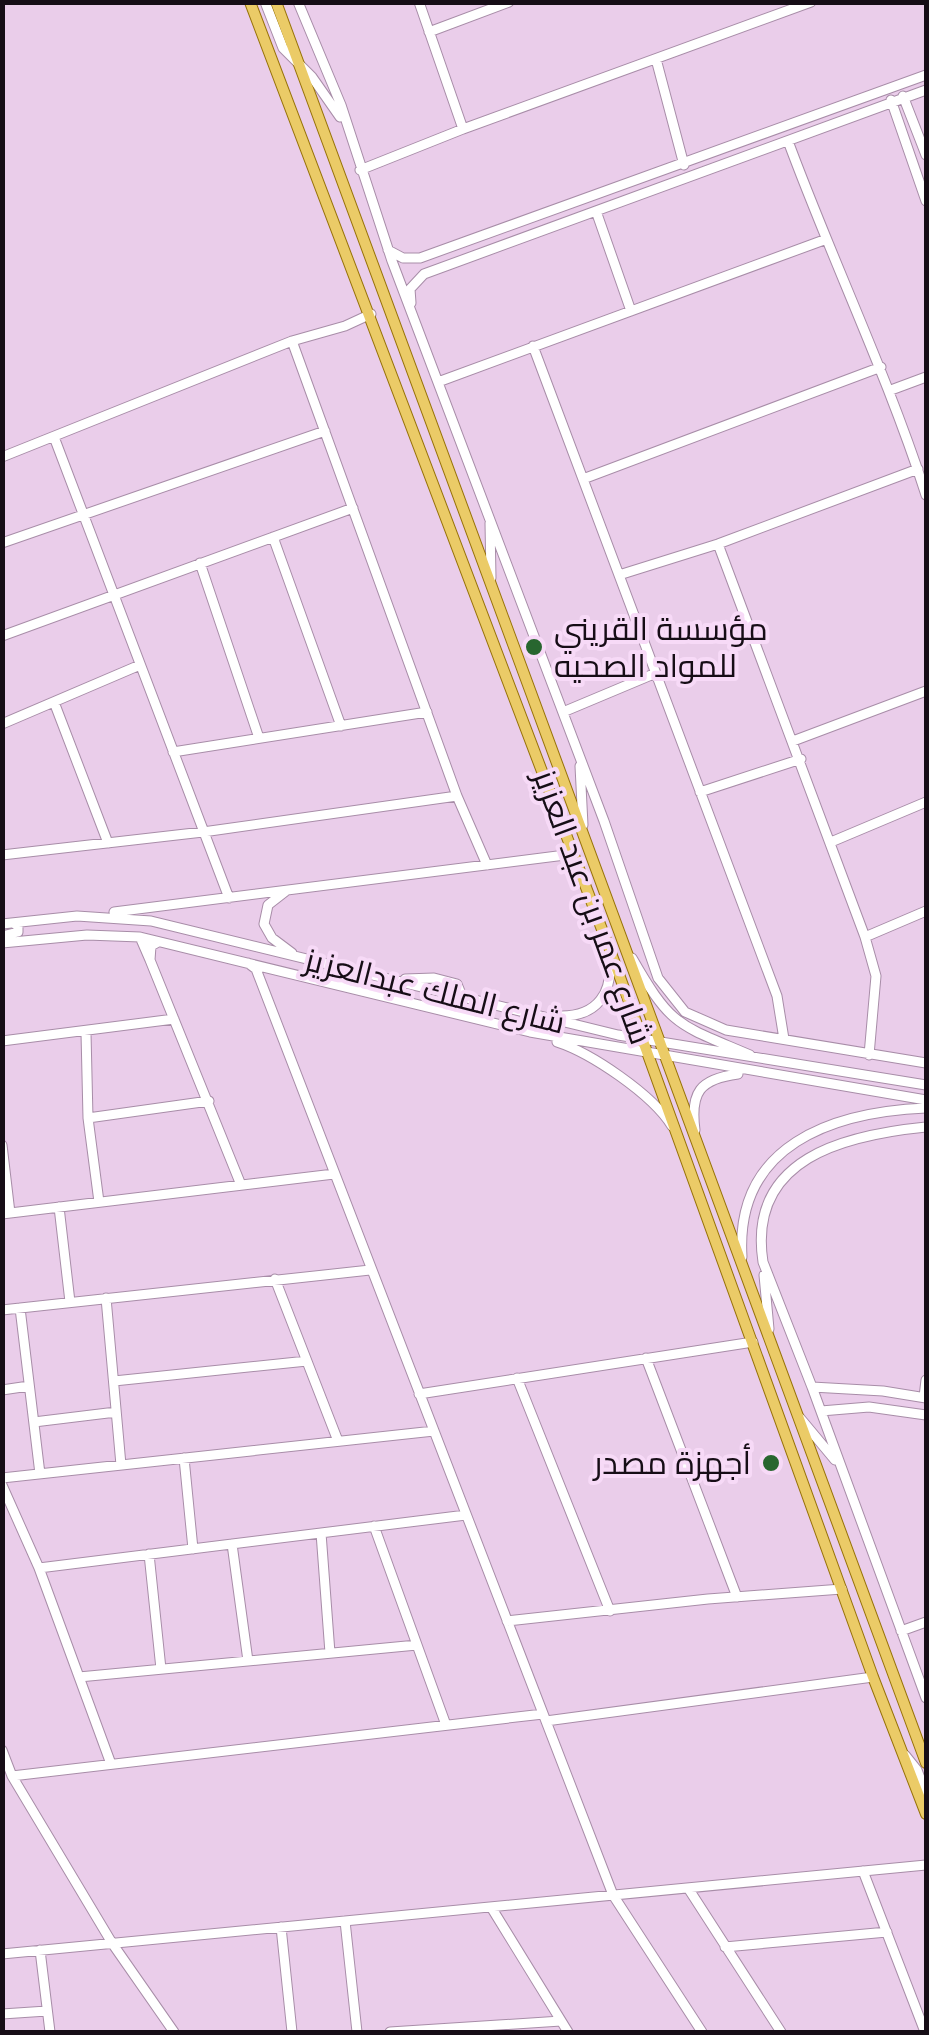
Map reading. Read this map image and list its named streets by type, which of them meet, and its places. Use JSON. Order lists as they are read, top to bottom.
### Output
{
  "streets": {
    "main road": ["شارع عمر بن عبد العزيز"],
    "street": ["شارع الملك عبدالعزيز"]
  },
  "crossings": [
    ["شارع عمر بن عبد العزيز", "شارع الملك عبدالعزيز"]
  ],
  "places": ["مؤسسة القريني للمواد الصحيه", "أجهزة مصدر"]
}
